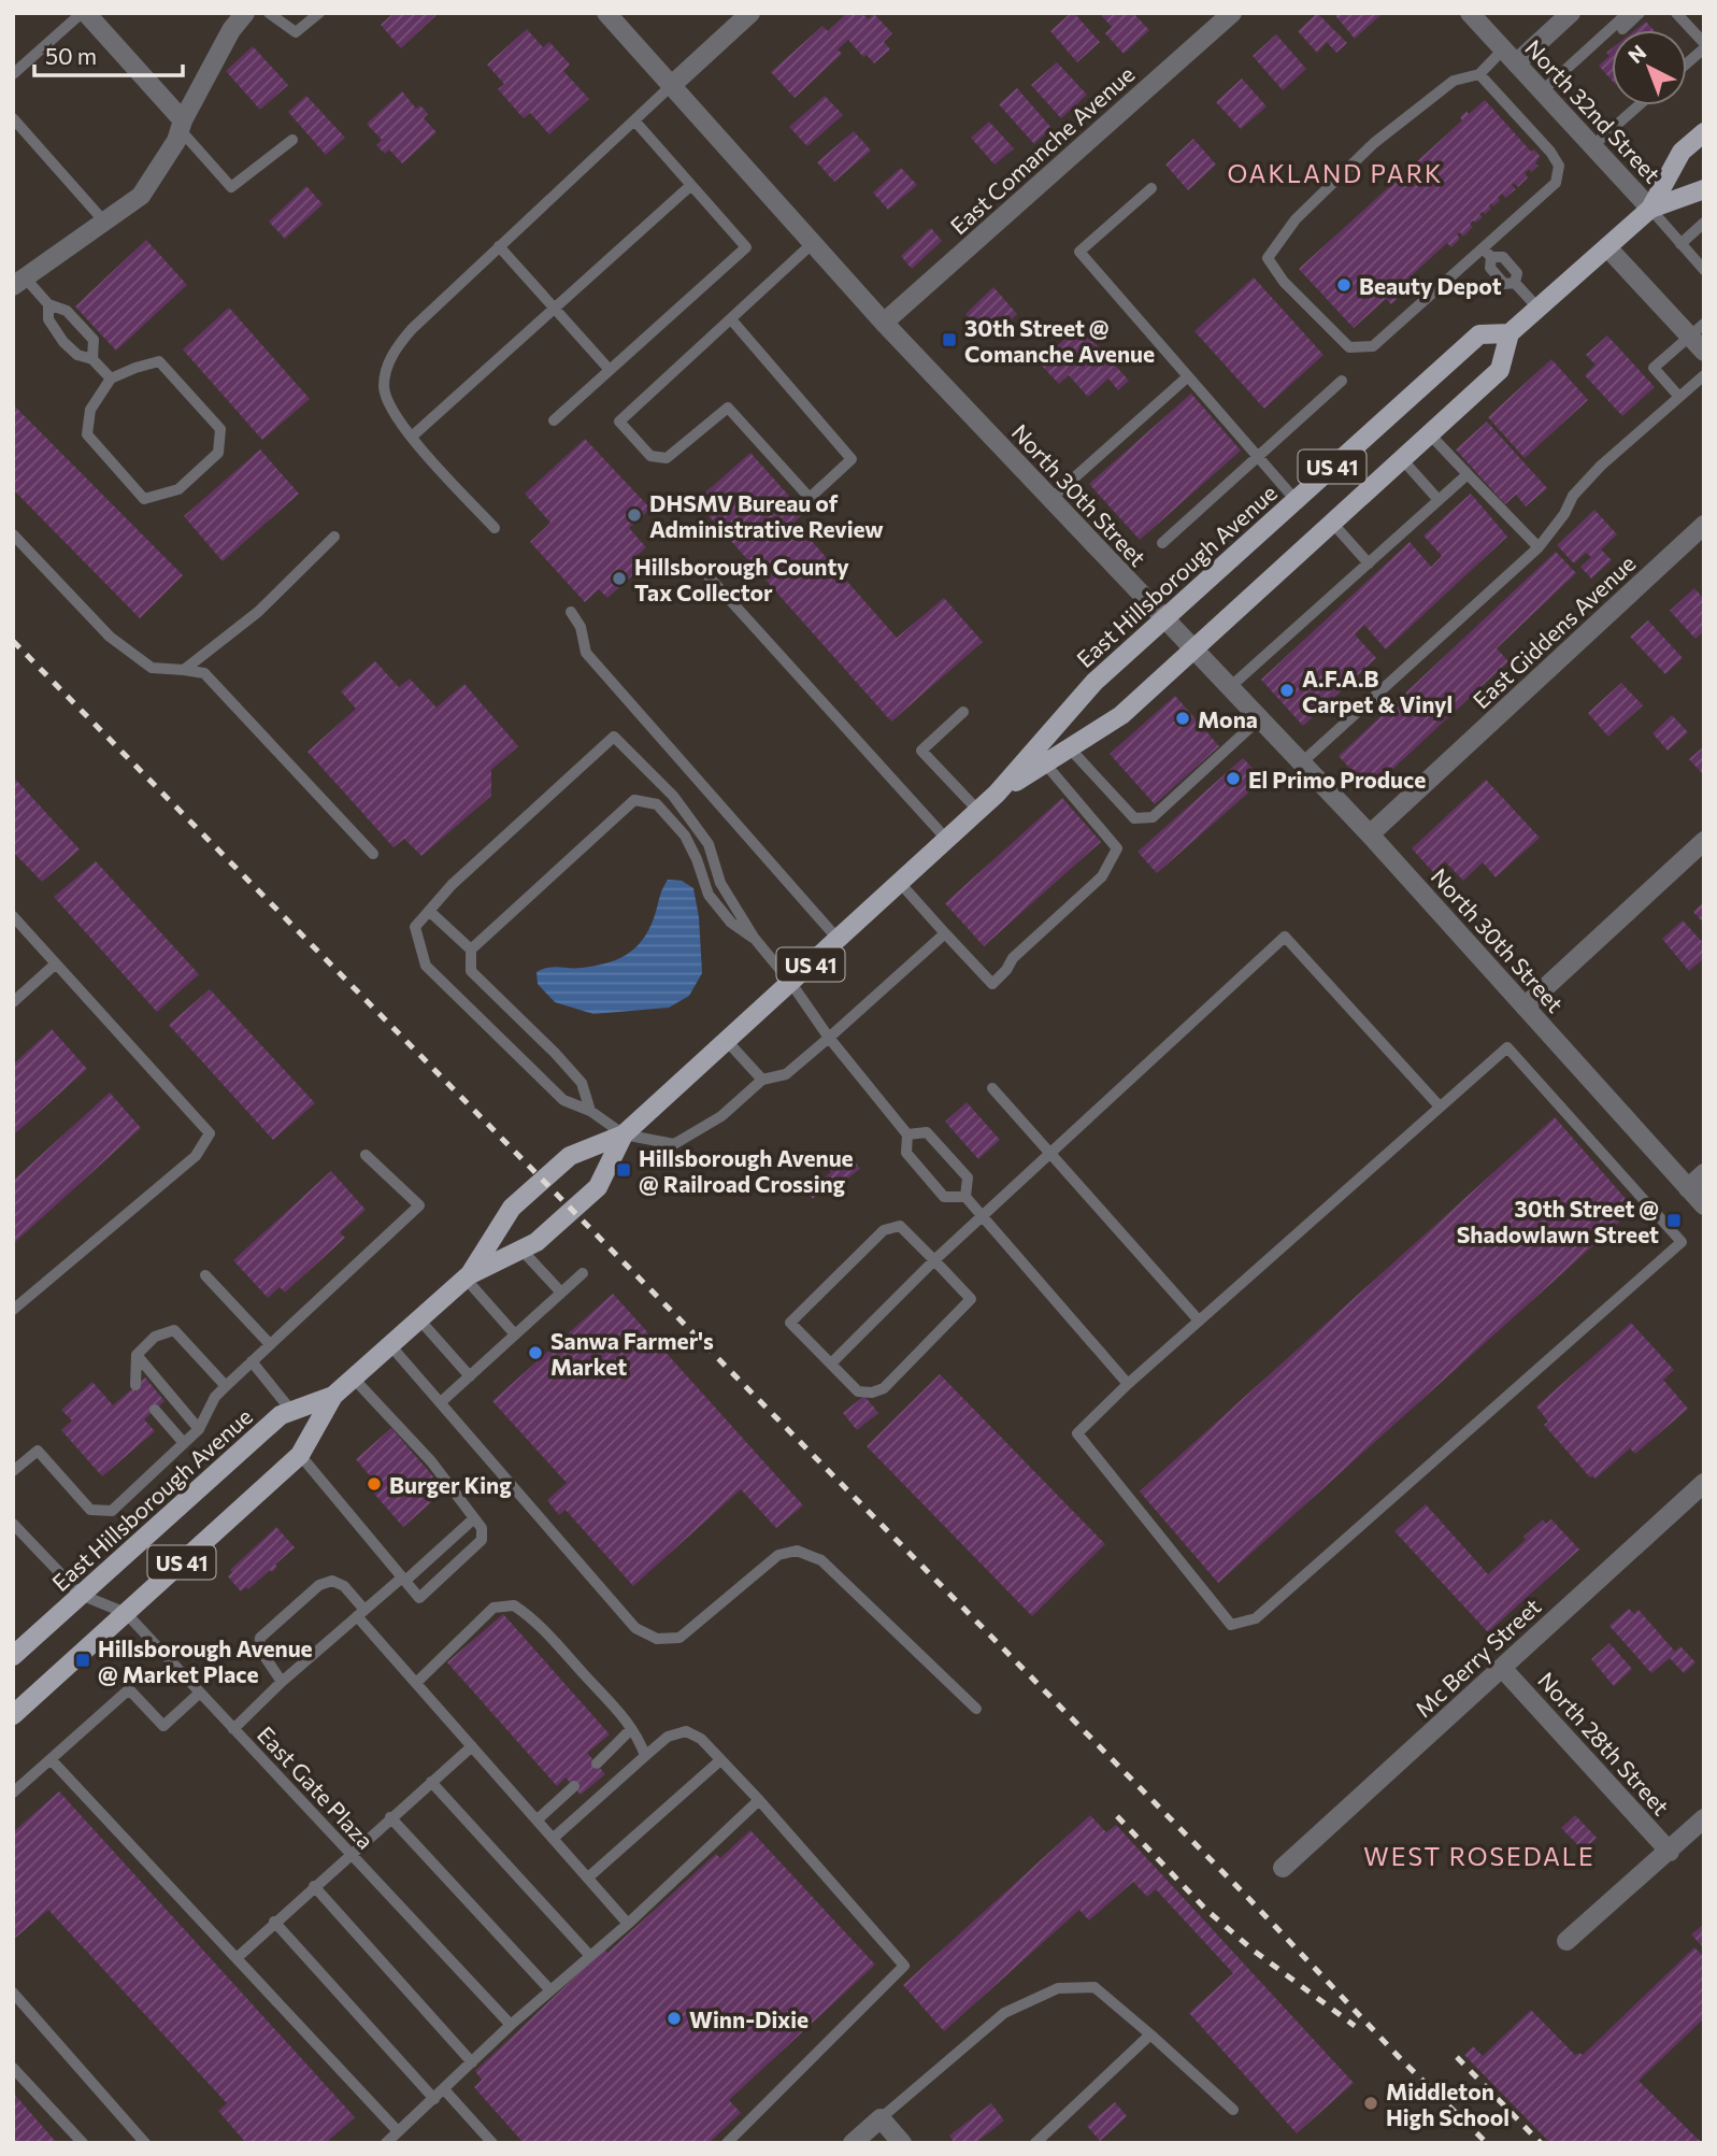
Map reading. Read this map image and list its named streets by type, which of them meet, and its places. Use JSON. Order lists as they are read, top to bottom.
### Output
{
  "streets": {
    "main road": ["US 41", "East Hillsborough Avenue"],
    "street": [
      "North 32nd Street",
      "East Comanche Avenue",
      "North 30th Street",
      "East Giddens Avenue",
      "Mc Berry Street",
      "North 28th Street"
    ],
    "lane": ["East Gate Plaza"]
  },
  "crossings": [
    ["East Comanche Avenue", "North 30th Street"],
    ["North 30th Street", "East Hillsborough Avenue"],
    ["North 30th Street", "East Giddens Avenue"],
    ["East Hillsborough Avenue", "East Gate Plaza"],
    ["Mc Berry Street", "North 28th Street"]
  ],
  "districts": ["OAKLAND PARK", "WEST ROSEDALE"],
  "places": {
    "other": [
      "Beauty Depot",
      "DHSMV Bureau of Administrative Review",
      "Hillsborough County Tax Collector",
      "A.F.A.B Carpet & Vinyl",
      "Mona",
      "El Primo Produce",
      "Sanwa Farmer's Market",
      "Burger King",
      "Winn-Dixie",
      "Middleton High School"
    ],
    "transit": [
      "30th Street @ Comanche Avenue",
      "Hillsborough Avenue @ Railroad Crossing",
      "30th Street @ Shadowlawn Street",
      "Hillsborough Avenue @ Market Place"
    ]
  },
  "scale_bar": "50 m",
  "north": "top left"
}
